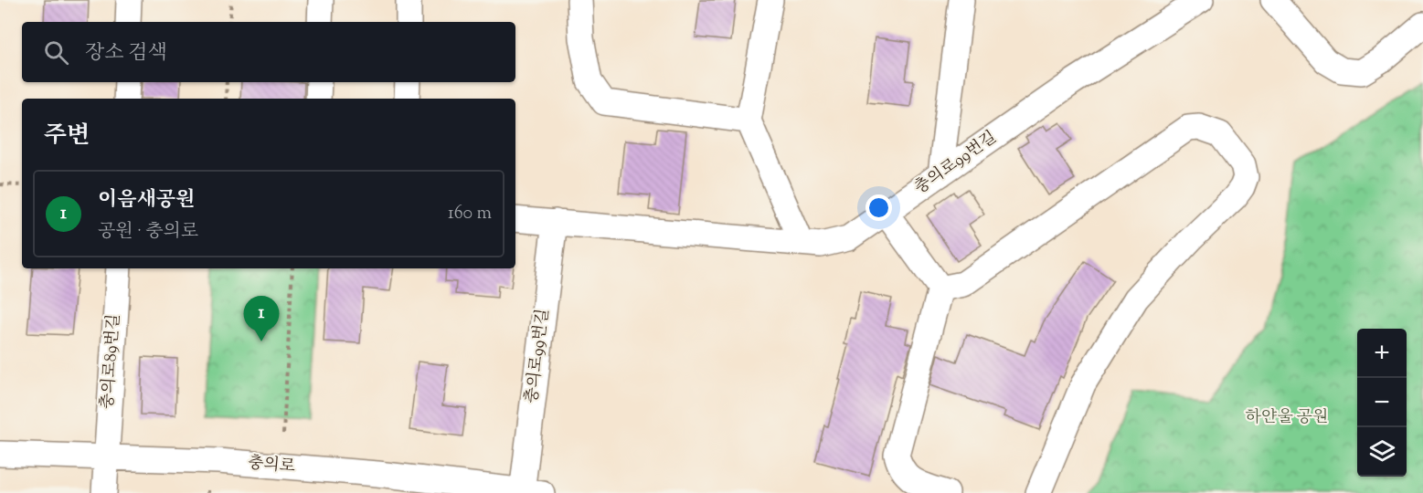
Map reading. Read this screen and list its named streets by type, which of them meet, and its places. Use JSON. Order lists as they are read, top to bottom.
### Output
{
  "streets": {
    "street": ["충의로99번길", "충의로89번길", "충의로"]
  },
  "crossings": [
    ["충의로99번길", "충의로"],
    ["충의로89번길", "충의로"]
  ],
  "parks": ["하얀울 공원"],
  "page": {
    "search": "장소 검색",
    "heading": "주변",
    "list": [
      {
        "mark": "1",
        "name": "이음새공원",
        "note": "공원 · 충의로",
        "value": "160 m"
      }
    ],
    "pins": "1",
    "map_buttons": ["+", "−"]
  }
}
